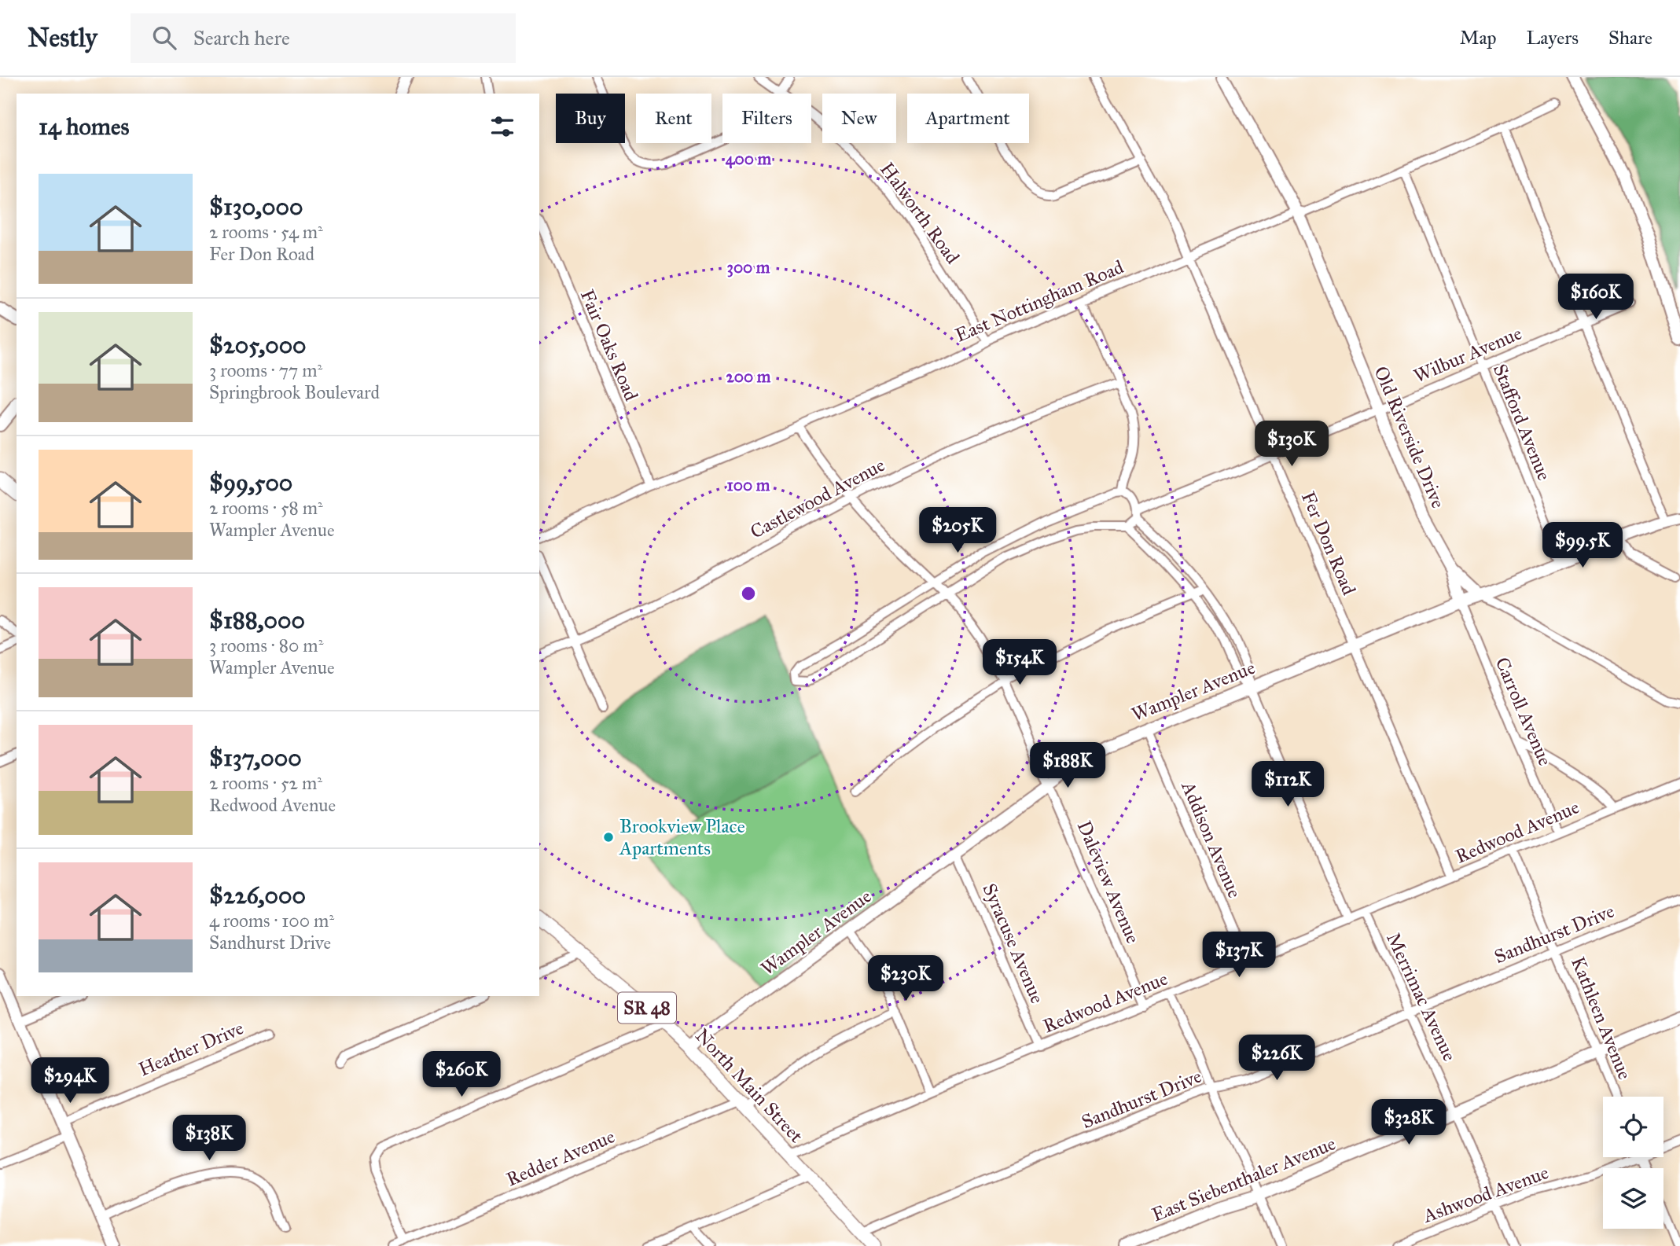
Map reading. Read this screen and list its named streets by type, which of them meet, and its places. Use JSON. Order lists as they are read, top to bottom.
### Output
{
  "streets": {
    "main road": ["SR 48", "North Main Street"],
    "street": [
      "Halworth Road",
      "East Nottingham Road",
      "Fair Oaks Road",
      "Wilbur Avenue",
      "Stafford Avenue",
      "Old Riverside Drive",
      "Castlewood Avenue",
      "Fer Don Road",
      "Wampler Avenue",
      "Carroll Avenue",
      "Redwood Avenue",
      "Addison Avenue",
      "Daleview Avenue",
      "Sandhurst Drive",
      "Syracuse Avenue",
      "Merrimac Avenue",
      "Kathleen Avenue",
      "Heather Drive",
      "Redder Avenue",
      "East Siebenthaler Avenue",
      "Ashwood Avenue"
    ]
  },
  "crossings": [
    ["Halworth Road", "East Nottingham Road"],
    ["East Nottingham Road", "Fair Oaks Road"],
    ["East Nottingham Road", "Stafford Avenue"],
    ["East Nottingham Road", "Old Riverside Drive"],
    ["East Nottingham Road", "Fer Don Road"],
    ["East Nottingham Road", "Daleview Avenue"],
    ["Wilbur Avenue", "Stafford Avenue"],
    ["Wilbur Avenue", "Old Riverside Drive"],
    ["Wilbur Avenue", "Fer Don Road"],
    ["Stafford Avenue", "Wampler Avenue"],
    ["Old Riverside Drive", "Wampler Avenue"],
    ["Castlewood Avenue", "Daleview Avenue"],
    ["Fer Don Road", "Wampler Avenue"],
    ["Fer Don Road", "Redwood Avenue"],
    ["Wampler Avenue", "Carroll Avenue"],
    ["Wampler Avenue", "Addison Avenue"],
    ["Wampler Avenue", "Daleview Avenue"],
    ["Wampler Avenue", "Syracuse Avenue"],
    ["Wampler Avenue", "North Main Street"],
    ["Carroll Avenue", "Redwood Avenue"],
    ["Redwood Avenue", "Addison Avenue"],
    ["Redwood Avenue", "Daleview Avenue"],
    ["Redwood Avenue", "Syracuse Avenue"],
    ["Redwood Avenue", "Merrimac Avenue"],
    ["Redwood Avenue", "Kathleen Avenue"],
    ["Redwood Avenue", "North Main Street"],
    ["Sandhurst Drive", "Merrimac Avenue"],
    ["Sandhurst Drive", "Kathleen Avenue"],
    ["Sandhurst Drive", "North Main Street"],
    ["Merrimac Avenue", "East Siebenthaler Avenue"],
    ["Merrimac Avenue", "Ashwood Avenue"],
    ["Kathleen Avenue", "East Siebenthaler Avenue"],
    ["North Main Street", "Redder Avenue"]
  ],
  "places": ["Brookview Place Apartments"],
  "page": {
    "header": "Nestly",
    "search": "Search here",
    "nav": ["Map", "Layers", "Share"],
    "chip": [
      "Buy",
      "Rent",
      "Filters",
      "New",
      "Apartment"
    ],
    "heading": "14 homes",
    "list": [
      {
        "name": "$130,000",
        "note": "2 rooms · 54 m² · Fer Don Road"
      },
      {
        "name": "$205,000",
        "note": "3 rooms · 77 m² · Springbrook Boulevard"
      },
      {
        "name": "$99,500",
        "note": "2 rooms · 58 m² · Wampler Avenue"
      },
      {
        "name": "$188,000",
        "note": "3 rooms · 80 m² · Wampler Avenue"
      },
      {
        "name": "$137,000",
        "note": "2 rooms · 52 m² · Redwood Avenue"
      },
      {
        "name": "$226,000",
        "note": "4 rooms · 100 m² · Sandhurst Drive"
      }
    ],
    "price": [
      "$160K",
      "$130K",
      "$205K",
      "$99.5K",
      "$154K",
      "$188K",
      "$112K",
      "$137K",
      "$230K",
      "$226K",
      "$260K",
      "$294K",
      "$328K",
      "$138K"
    ]
  },
  "rings": [
    "400 m",
    "300 m",
    "200 m",
    "100 m"
  ]
}
